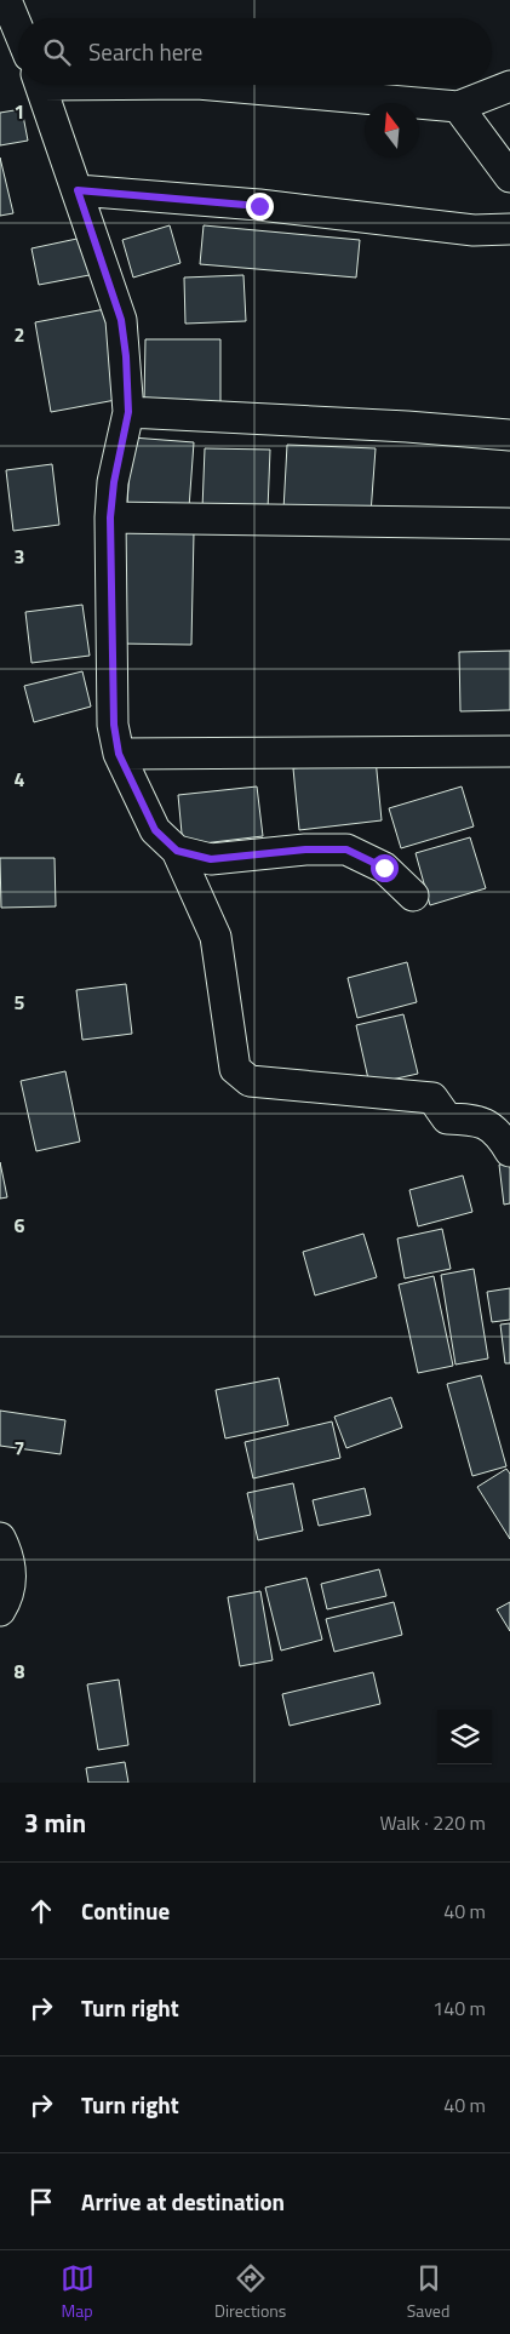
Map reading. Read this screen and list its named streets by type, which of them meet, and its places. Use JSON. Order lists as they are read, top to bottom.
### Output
{
  "north": "top",
  "page": {
    "search": "Search here",
    "heading": ["3 min", "Walk · 220 m"],
    "list": [
      ["Continue", "40 m"],
      ["Turn right", "140 m"],
      ["Turn right", "40 m"],
      "Arrive at destination"
    ],
    "nav": ["Map", "Directions", "Saved"]
  },
  "grid": {
    "rows": [
      "1",
      "2",
      "3",
      "4",
      "5",
      "6",
      "7",
      "8"
    ]
  }
}
